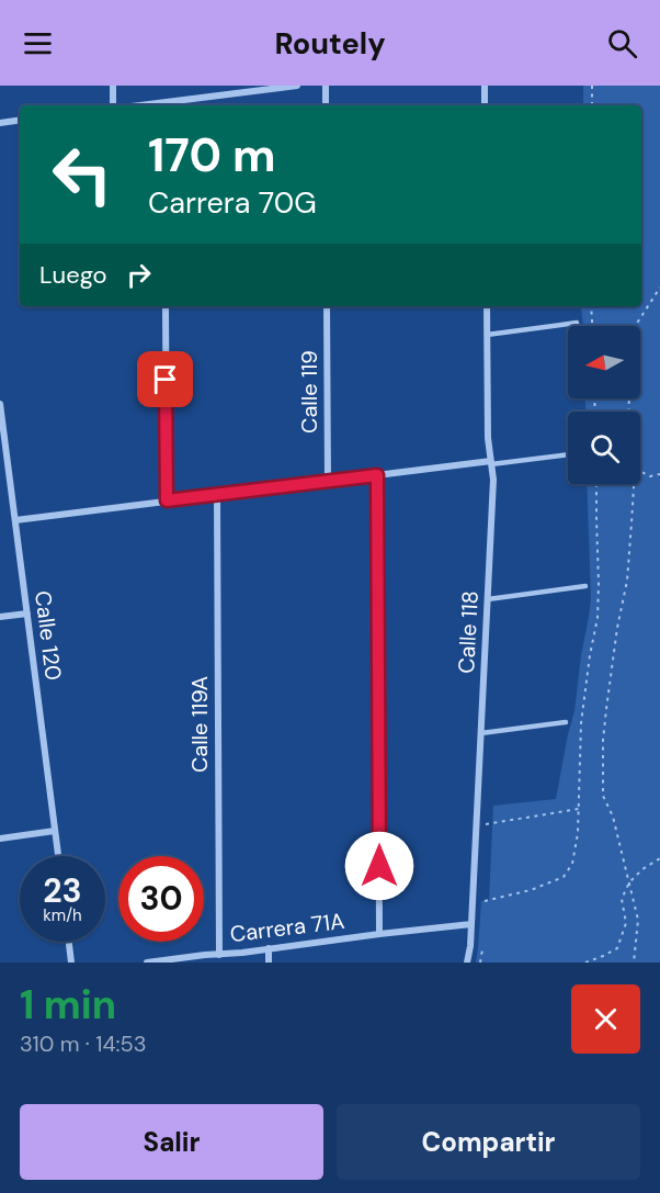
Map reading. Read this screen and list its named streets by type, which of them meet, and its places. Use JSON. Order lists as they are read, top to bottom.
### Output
{
  "streets": {
    "street": [
      "Calle 119",
      "Calle 118",
      "Calle 120",
      "Calle 119A",
      "Carrera 71A"
    ]
  },
  "crossings": [
    ["Calle 118", "Carrera 71A"],
    ["Calle 119A", "Carrera 71A"]
  ],
  "north": "left",
  "page": {
    "header": "Routely",
    "turn": ["170 m", "Carrera 70G"],
    "then": "Luego",
    "speed": "23 km/h",
    "limit": "30",
    "heading": ["1 min", "310 m · 14:53"],
    "buttons": ["Salir", "Compartir"]
  }
}
